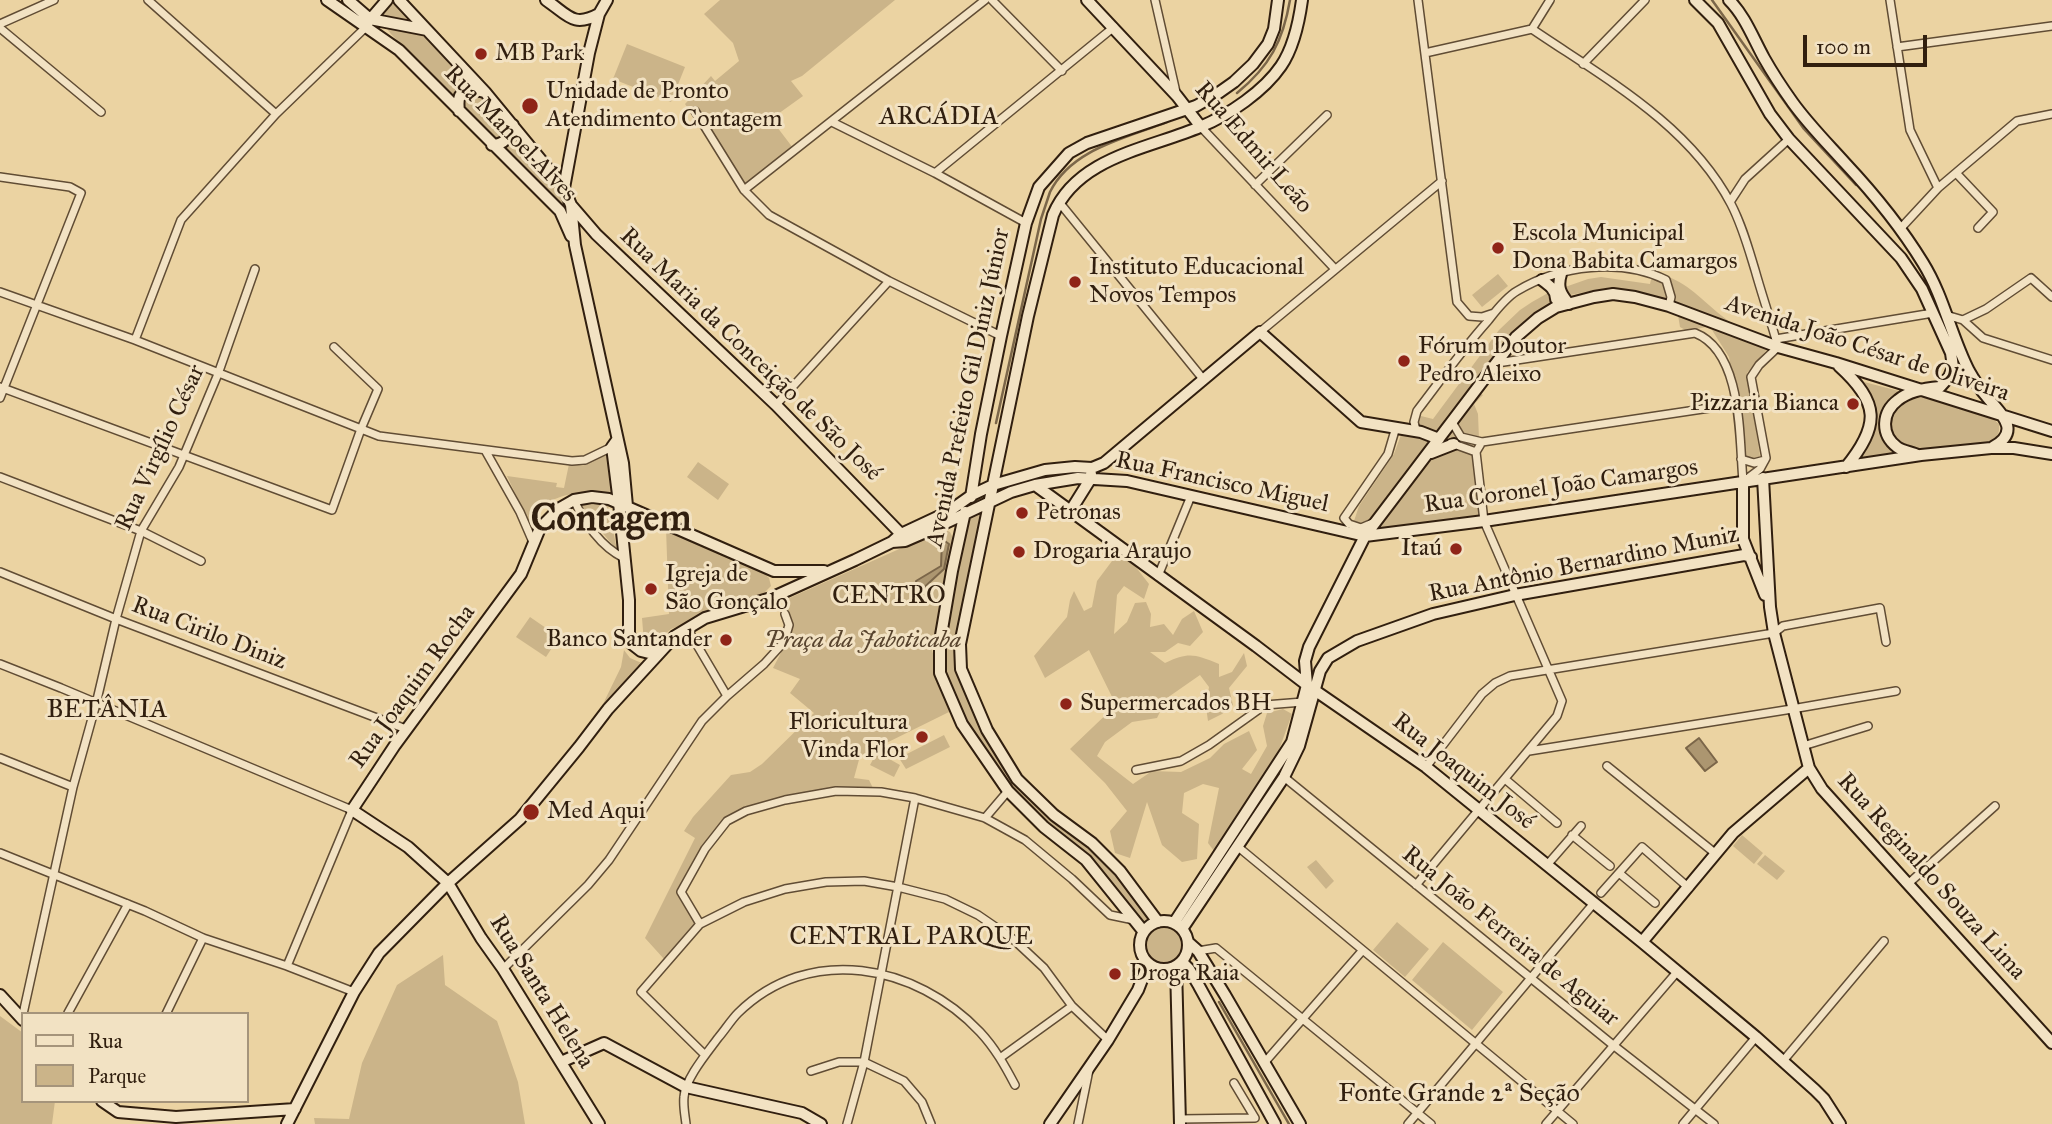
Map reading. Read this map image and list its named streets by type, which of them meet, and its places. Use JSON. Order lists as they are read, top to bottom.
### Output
{
  "streets": {
    "main road": [
      "Rua Manoel Alves",
      "Rua Edmir Leão",
      "Avenida João César de Oliveira",
      "Rua Maria da Conceição de São José",
      "Avenida Prefeito Gil Diniz Júnior",
      "Rua Francisco Miguel",
      "Rua Coronel João Camargos",
      "Rua Antônio Bernardino Muniz",
      "Rua Joaquim Rocha",
      "Rua Joaquim José",
      "Rua Reginaldo Souza Lima",
      "Rua Santa Helena"
    ],
    "street": ["Rua Virgílio César", "Rua Cirilo Diniz", "Rua João Ferreira de Aguiar"]
  },
  "crossings": [
    ["Rua Manoel Alves", "Rua Maria da Conceição de São José"],
    ["Rua Edmir Leão", "Avenida Prefeito Gil Diniz Júnior"],
    ["Rua Maria da Conceição de São José", "Rua Francisco Miguel"],
    ["Avenida Prefeito Gil Diniz Júnior", "Rua Francisco Miguel"],
    ["Rua Virgílio César", "Rua Cirilo Diniz"],
    ["Rua Francisco Miguel", "Rua Coronel João Camargos"],
    ["Rua Francisco Miguel", "Rua Joaquim José"],
    ["Rua Cirilo Diniz", "Rua Joaquim Rocha"],
    ["Rua Joaquim Rocha", "Rua Santa Helena"]
  ],
  "districts": [
    "ARCÁDIA",
    "Contagem",
    "CENTRO",
    "BETÂNIA",
    "CENTRAL PARQUE",
    "Fonte Grande 2ª Seção"
  ],
  "parks": ["Praça da Jaboticaba"],
  "places": [
    "MB Park",
    "Unidade de Pronto Atendimento Contagem",
    "Escola Municipal Dona Babita Camargos",
    "Instituto Educacional Novos Tempos",
    "Fórum Doutor Pedro Aleixo",
    "Pizzaria Bianca",
    "Petronas",
    "Itaú",
    "Drogaria Araujo",
    "Igreja de São Gonçalo",
    "Banco Santander",
    "Supermercados BH",
    "Floricultura Vinda Flor",
    "Med Aqui",
    "Droga Raia"
  ],
  "legend": ["Rua", "Parque"],
  "scale_bar": "100 m"
}
